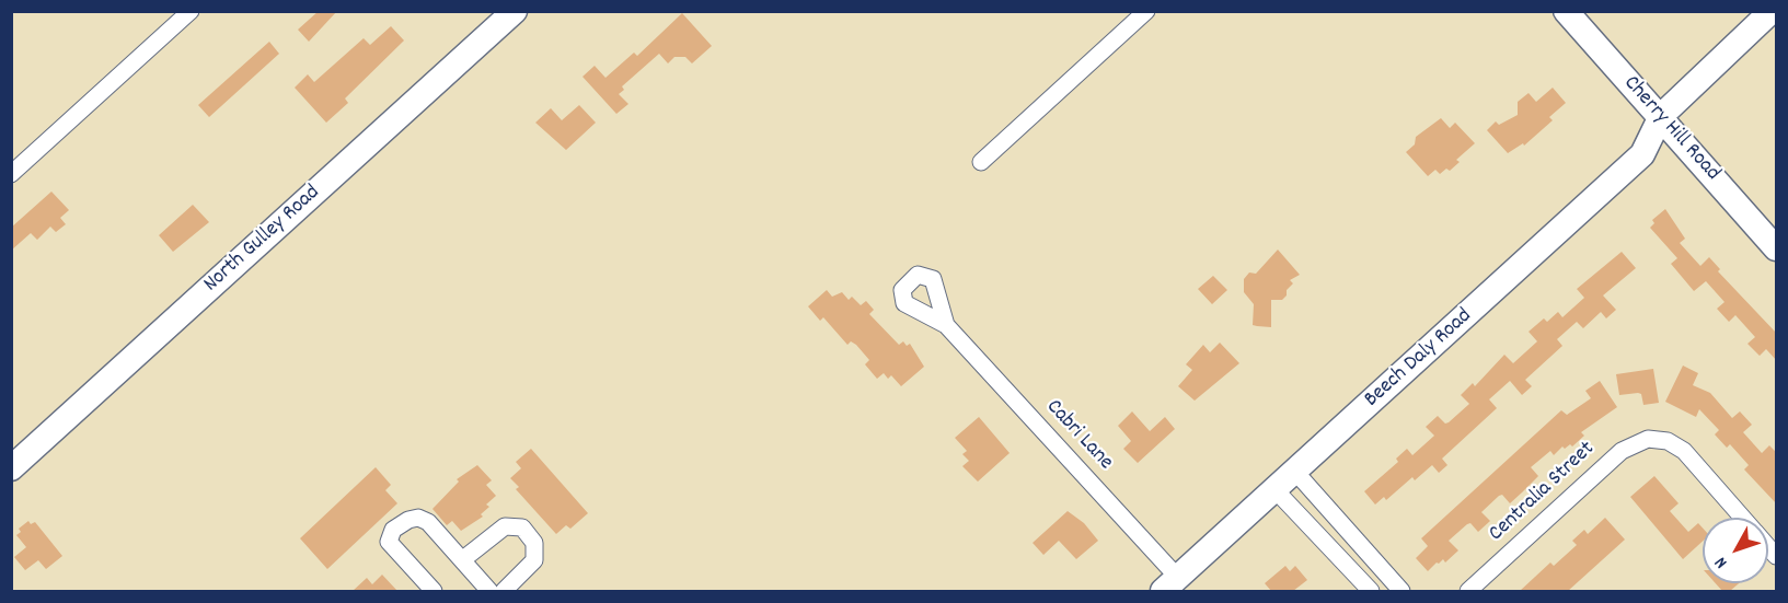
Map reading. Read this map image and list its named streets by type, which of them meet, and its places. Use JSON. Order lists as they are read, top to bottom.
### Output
{
  "streets": {
    "main road": ["Cherry Hill Road", "North Gulley Road", "Beech Daly Road"],
    "street": ["Cabri Lane", "Centralia Street"]
  },
  "crossings": [
    ["Cherry Hill Road", "Beech Daly Road"],
    ["Beech Daly Road", "Cabri Lane"]
  ],
  "north": "bottom left"
}
